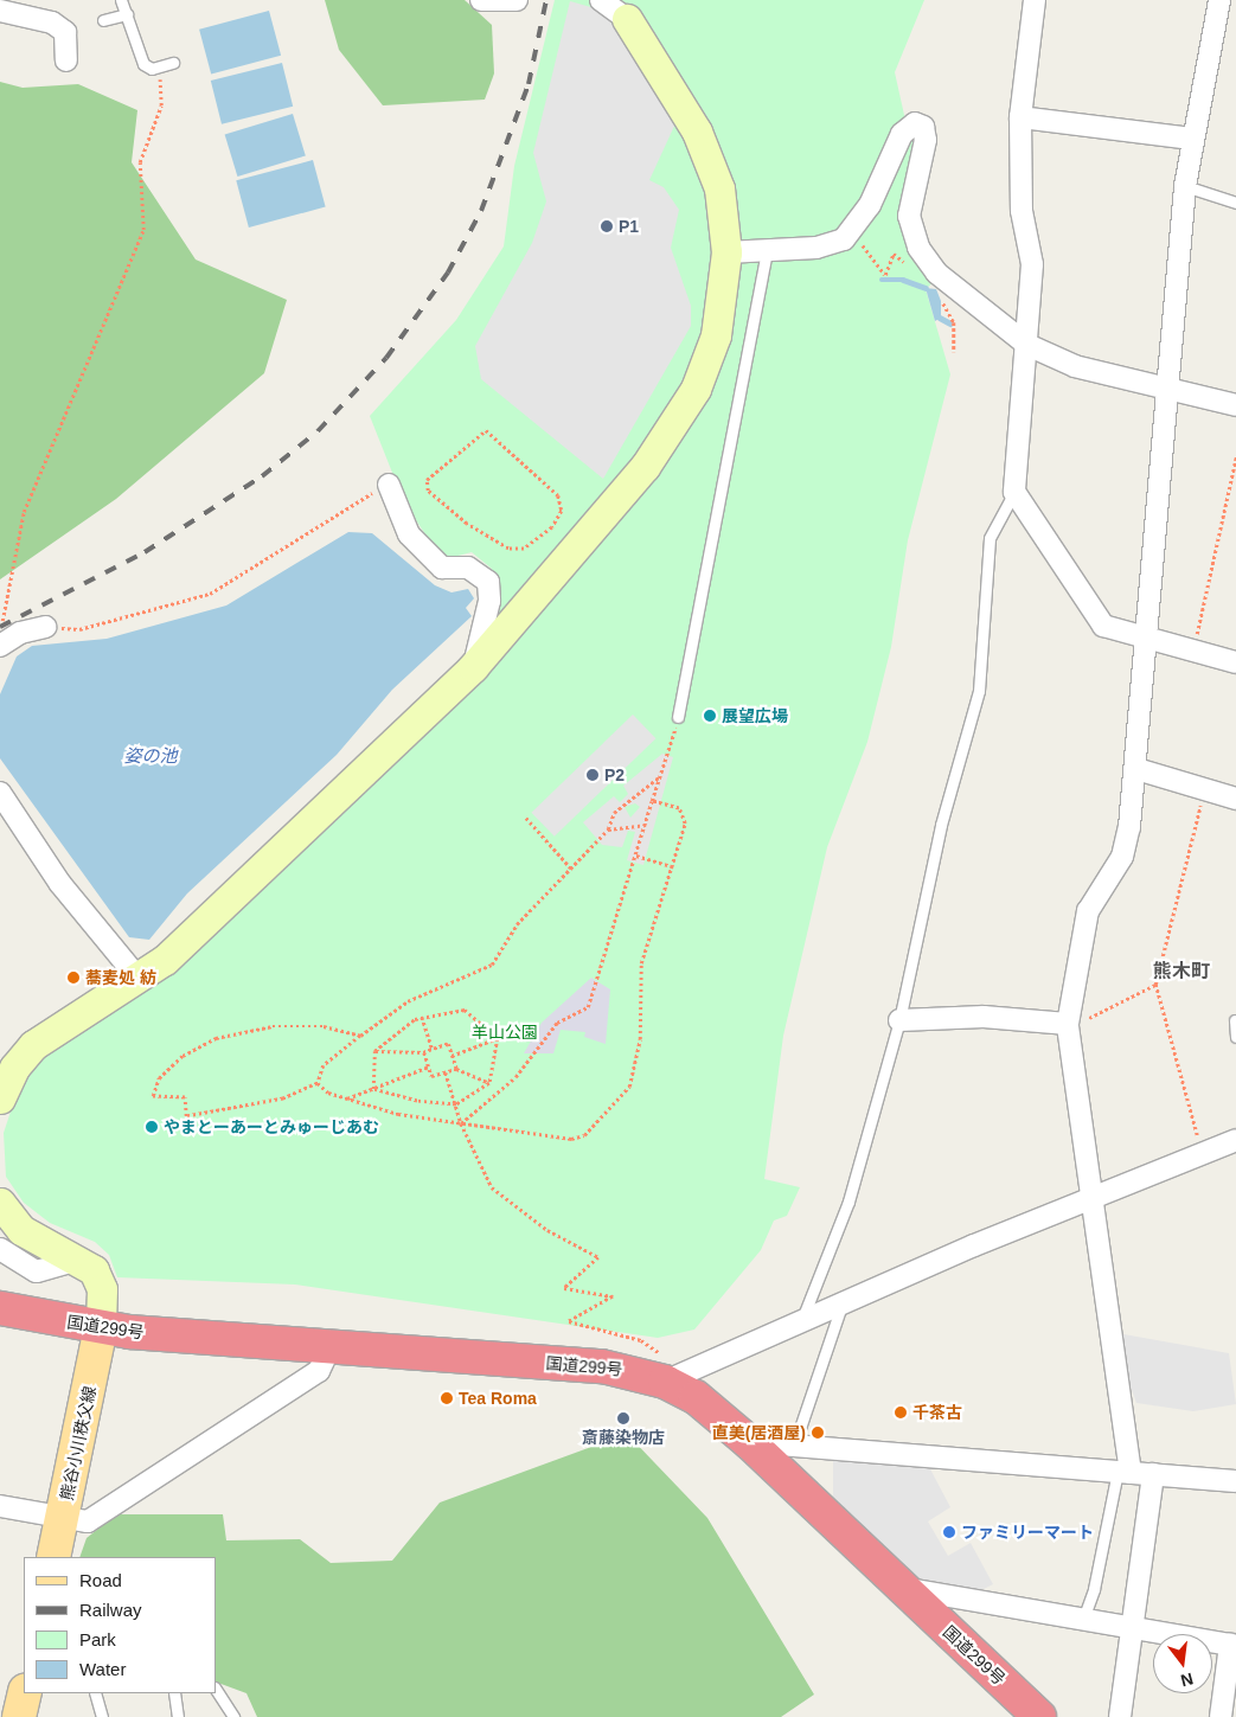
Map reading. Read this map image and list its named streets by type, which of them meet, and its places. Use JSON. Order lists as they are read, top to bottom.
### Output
{
  "streets": {
    "highway": ["国道299号"],
    "main road": ["熊谷小川秩父線"]
  },
  "crossings": [
    ["国道299号", "熊谷小川秩父線"]
  ],
  "districts": ["熊木町"],
  "water": ["姿の池"],
  "parks": ["羊山公園"],
  "places": [
    "P1",
    "展望広場",
    "P2",
    "蕎麦処 紡",
    "やまとーあーとみゅーじあむ",
    "Tea Roma",
    "千茶古",
    "斎藤染物店",
    "直美(居酒屋)",
    "ファミリーマート"
  ],
  "legend": [
    "Road",
    "Railway",
    "Park",
    "Water"
  ],
  "north": "bottom"
}
